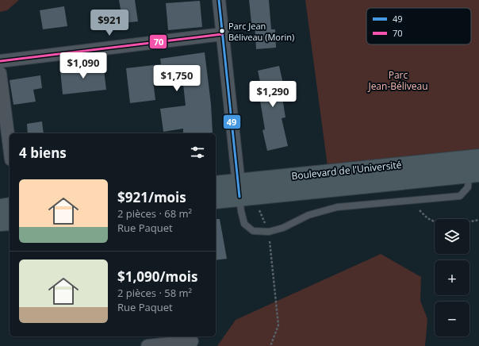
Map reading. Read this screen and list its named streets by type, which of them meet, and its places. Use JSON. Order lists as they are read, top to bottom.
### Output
{
  "streets": {
    "main road": ["Boulevard de l'Université"]
  },
  "parks": ["Parc Jean-Béliveau"],
  "places": ["Parc Jean Béliveau (Morin)"],
  "lines": ["transit line 49", "transit line 70"],
  "legend": ["49", "70"],
  "page": {
    "price": [
      "$921",
      "$1,090",
      "$1,750",
      "$1,290"
    ],
    "heading": "4 biens",
    "list": [
      {
        "name": "$921/mois",
        "note": "2 pièces · 68 m² · Rue Paquet"
      },
      {
        "name": "$1,090/mois",
        "note": "2 pièces · 58 m² · Rue Paquet"
      }
    ],
    "map_buttons": ["+", "−"]
  }
}
